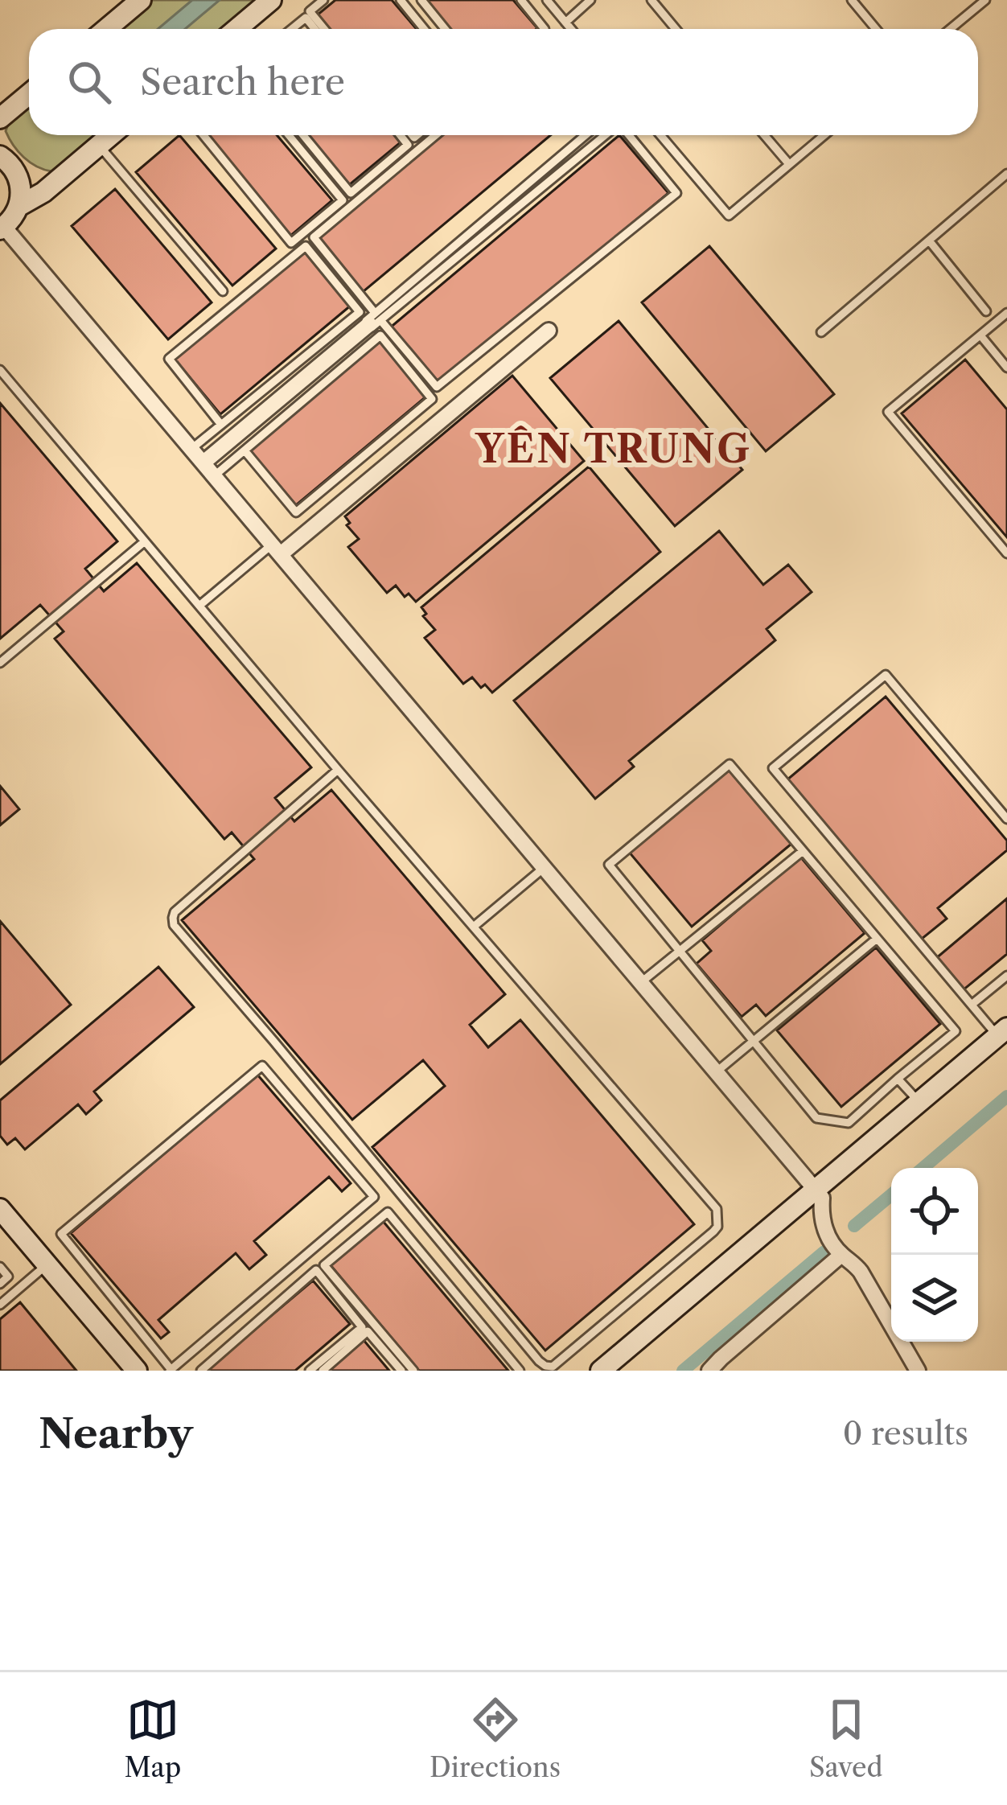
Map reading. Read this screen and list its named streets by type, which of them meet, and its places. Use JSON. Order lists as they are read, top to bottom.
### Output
{
  "districts": ["YÊN TRUNG"],
  "page": {
    "search": "Search here",
    "heading": ["Nearby", "0 results"],
    "nav": ["Map", "Directions", "Saved"]
  }
}
